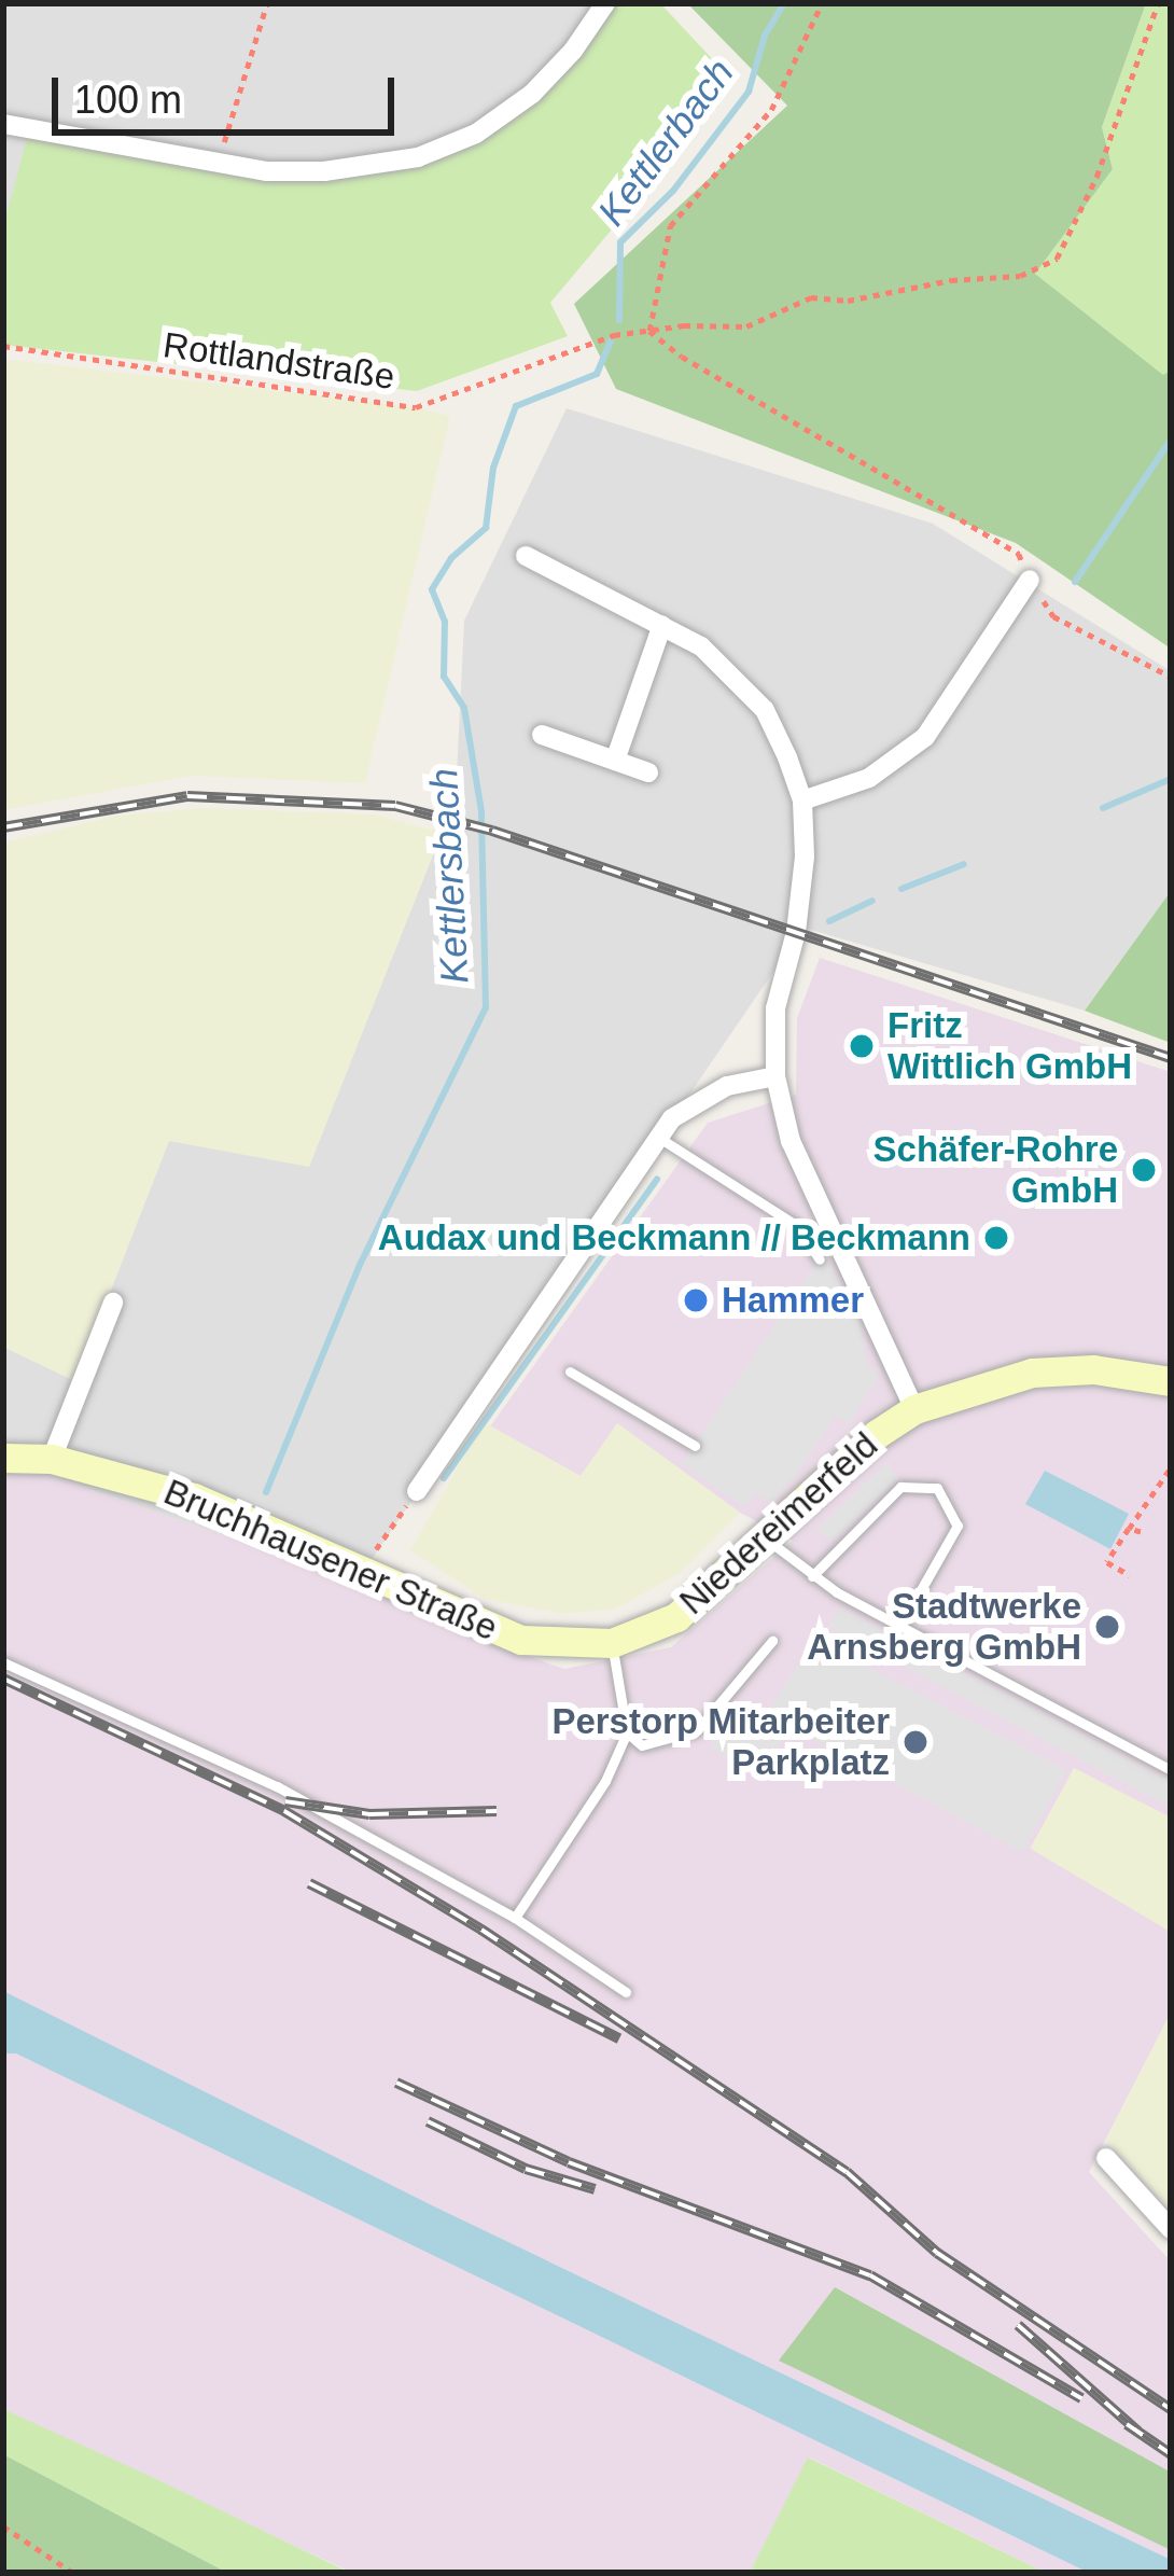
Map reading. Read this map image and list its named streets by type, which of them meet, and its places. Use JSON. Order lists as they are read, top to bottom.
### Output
{
  "streets": {
    "street": ["Niedereimerfeld", "Bruchhausener Straße"],
    "path": ["Rottlandstraße"]
  },
  "crossings": [
    ["Niedereimerfeld", "Bruchhausener Straße"]
  ],
  "water": ["Kettlerbach", "Kettlersbach"],
  "places": [
    "Fritz Wittlich GmbH",
    "Schäfer-Rohre GmbH",
    "Audax und Beckmann // Beckmann",
    "Hammer",
    "Stadtwerke Arnsberg GmbH",
    "Perstorp Mitarbeiter Parkplatz"
  ],
  "scale_bar": "100 m"
}
